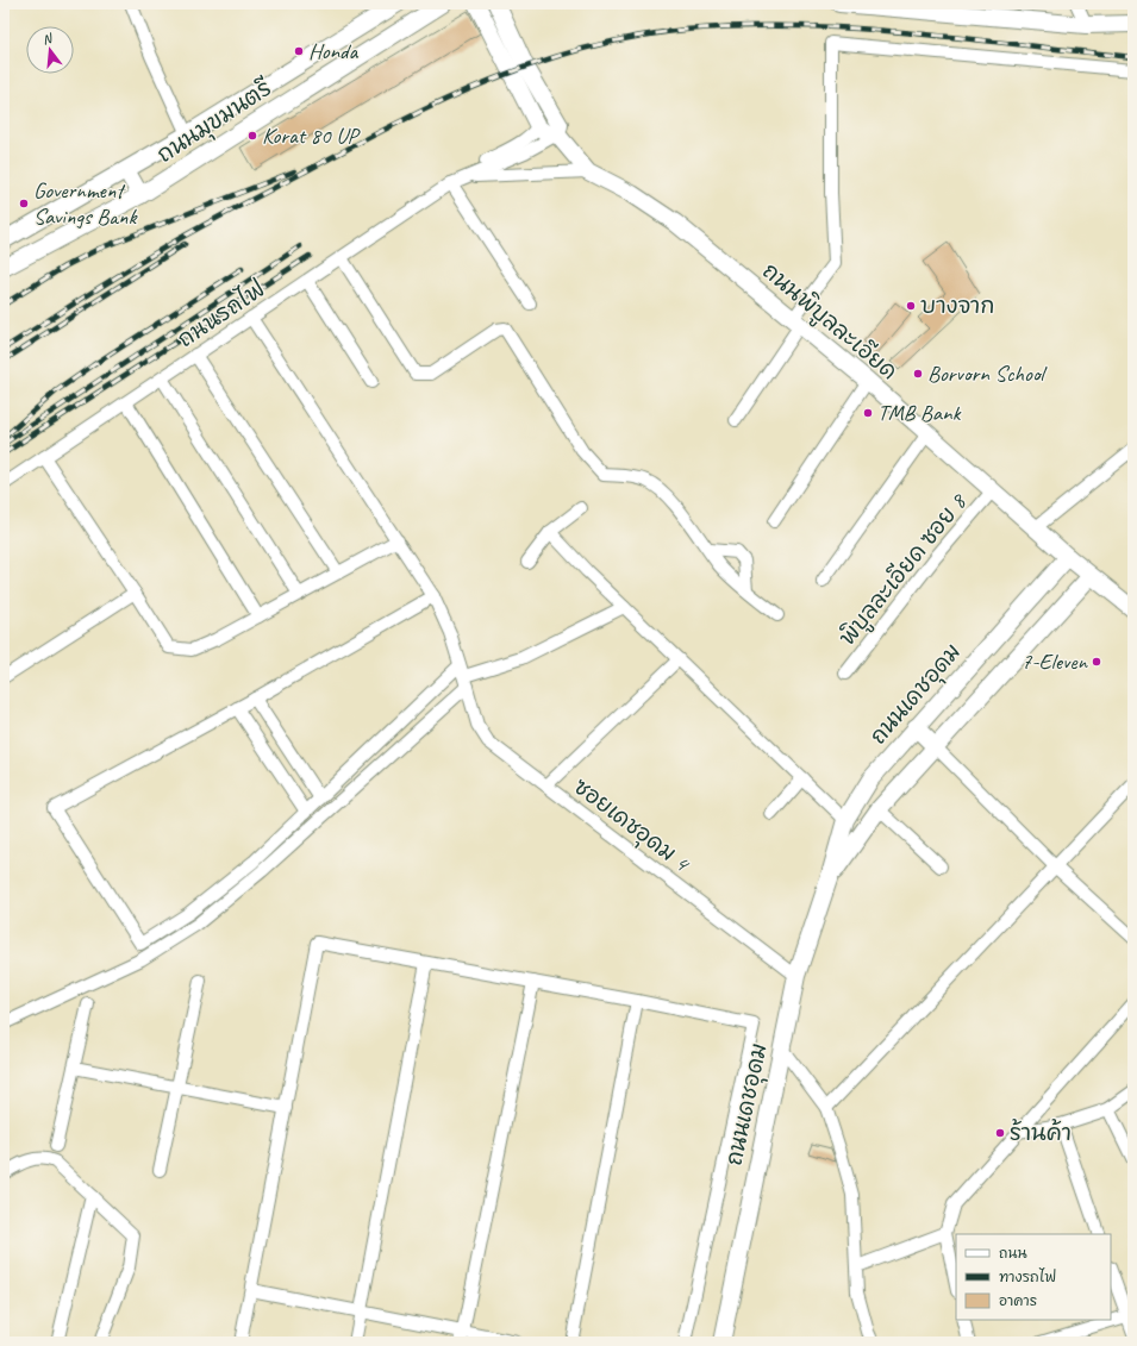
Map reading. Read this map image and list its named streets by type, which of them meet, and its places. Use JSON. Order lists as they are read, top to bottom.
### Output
{
  "streets": {
    "main road": ["ถนนมุขมนตรี", "ถนนพิบูลละเอียด", "ถนนเดชอุดม"],
    "street": ["ถนนรถไฟ", "พิบูลละเอียด ซอย 8", "ซอยเดชอุดม 4"]
  },
  "crossings": [
    ["ถนนรถไฟ", "ถนนพิบูลละเอียด"],
    ["ถนนรถไฟ", "ซอยเดชอุดม 4"],
    ["ถนนพิบูลละเอียด", "พิบูลละเอียด ซอย 8"],
    ["ถนนพิบูลละเอียด", "ถนนเดชอุดม"],
    ["ถนนเดชอุดม", "ซอยเดชอุดม 4"]
  ],
  "places": [
    "Honda",
    "Korat 80 UP",
    "Government Savings Bank",
    "บางจาก",
    "Borvorn School",
    "TMB Bank",
    "7-Eleven",
    "ร้านค้า"
  ],
  "legend": ["ถนน", "ทางรถไฟ", "อาคาร"],
  "north": "top"
}
